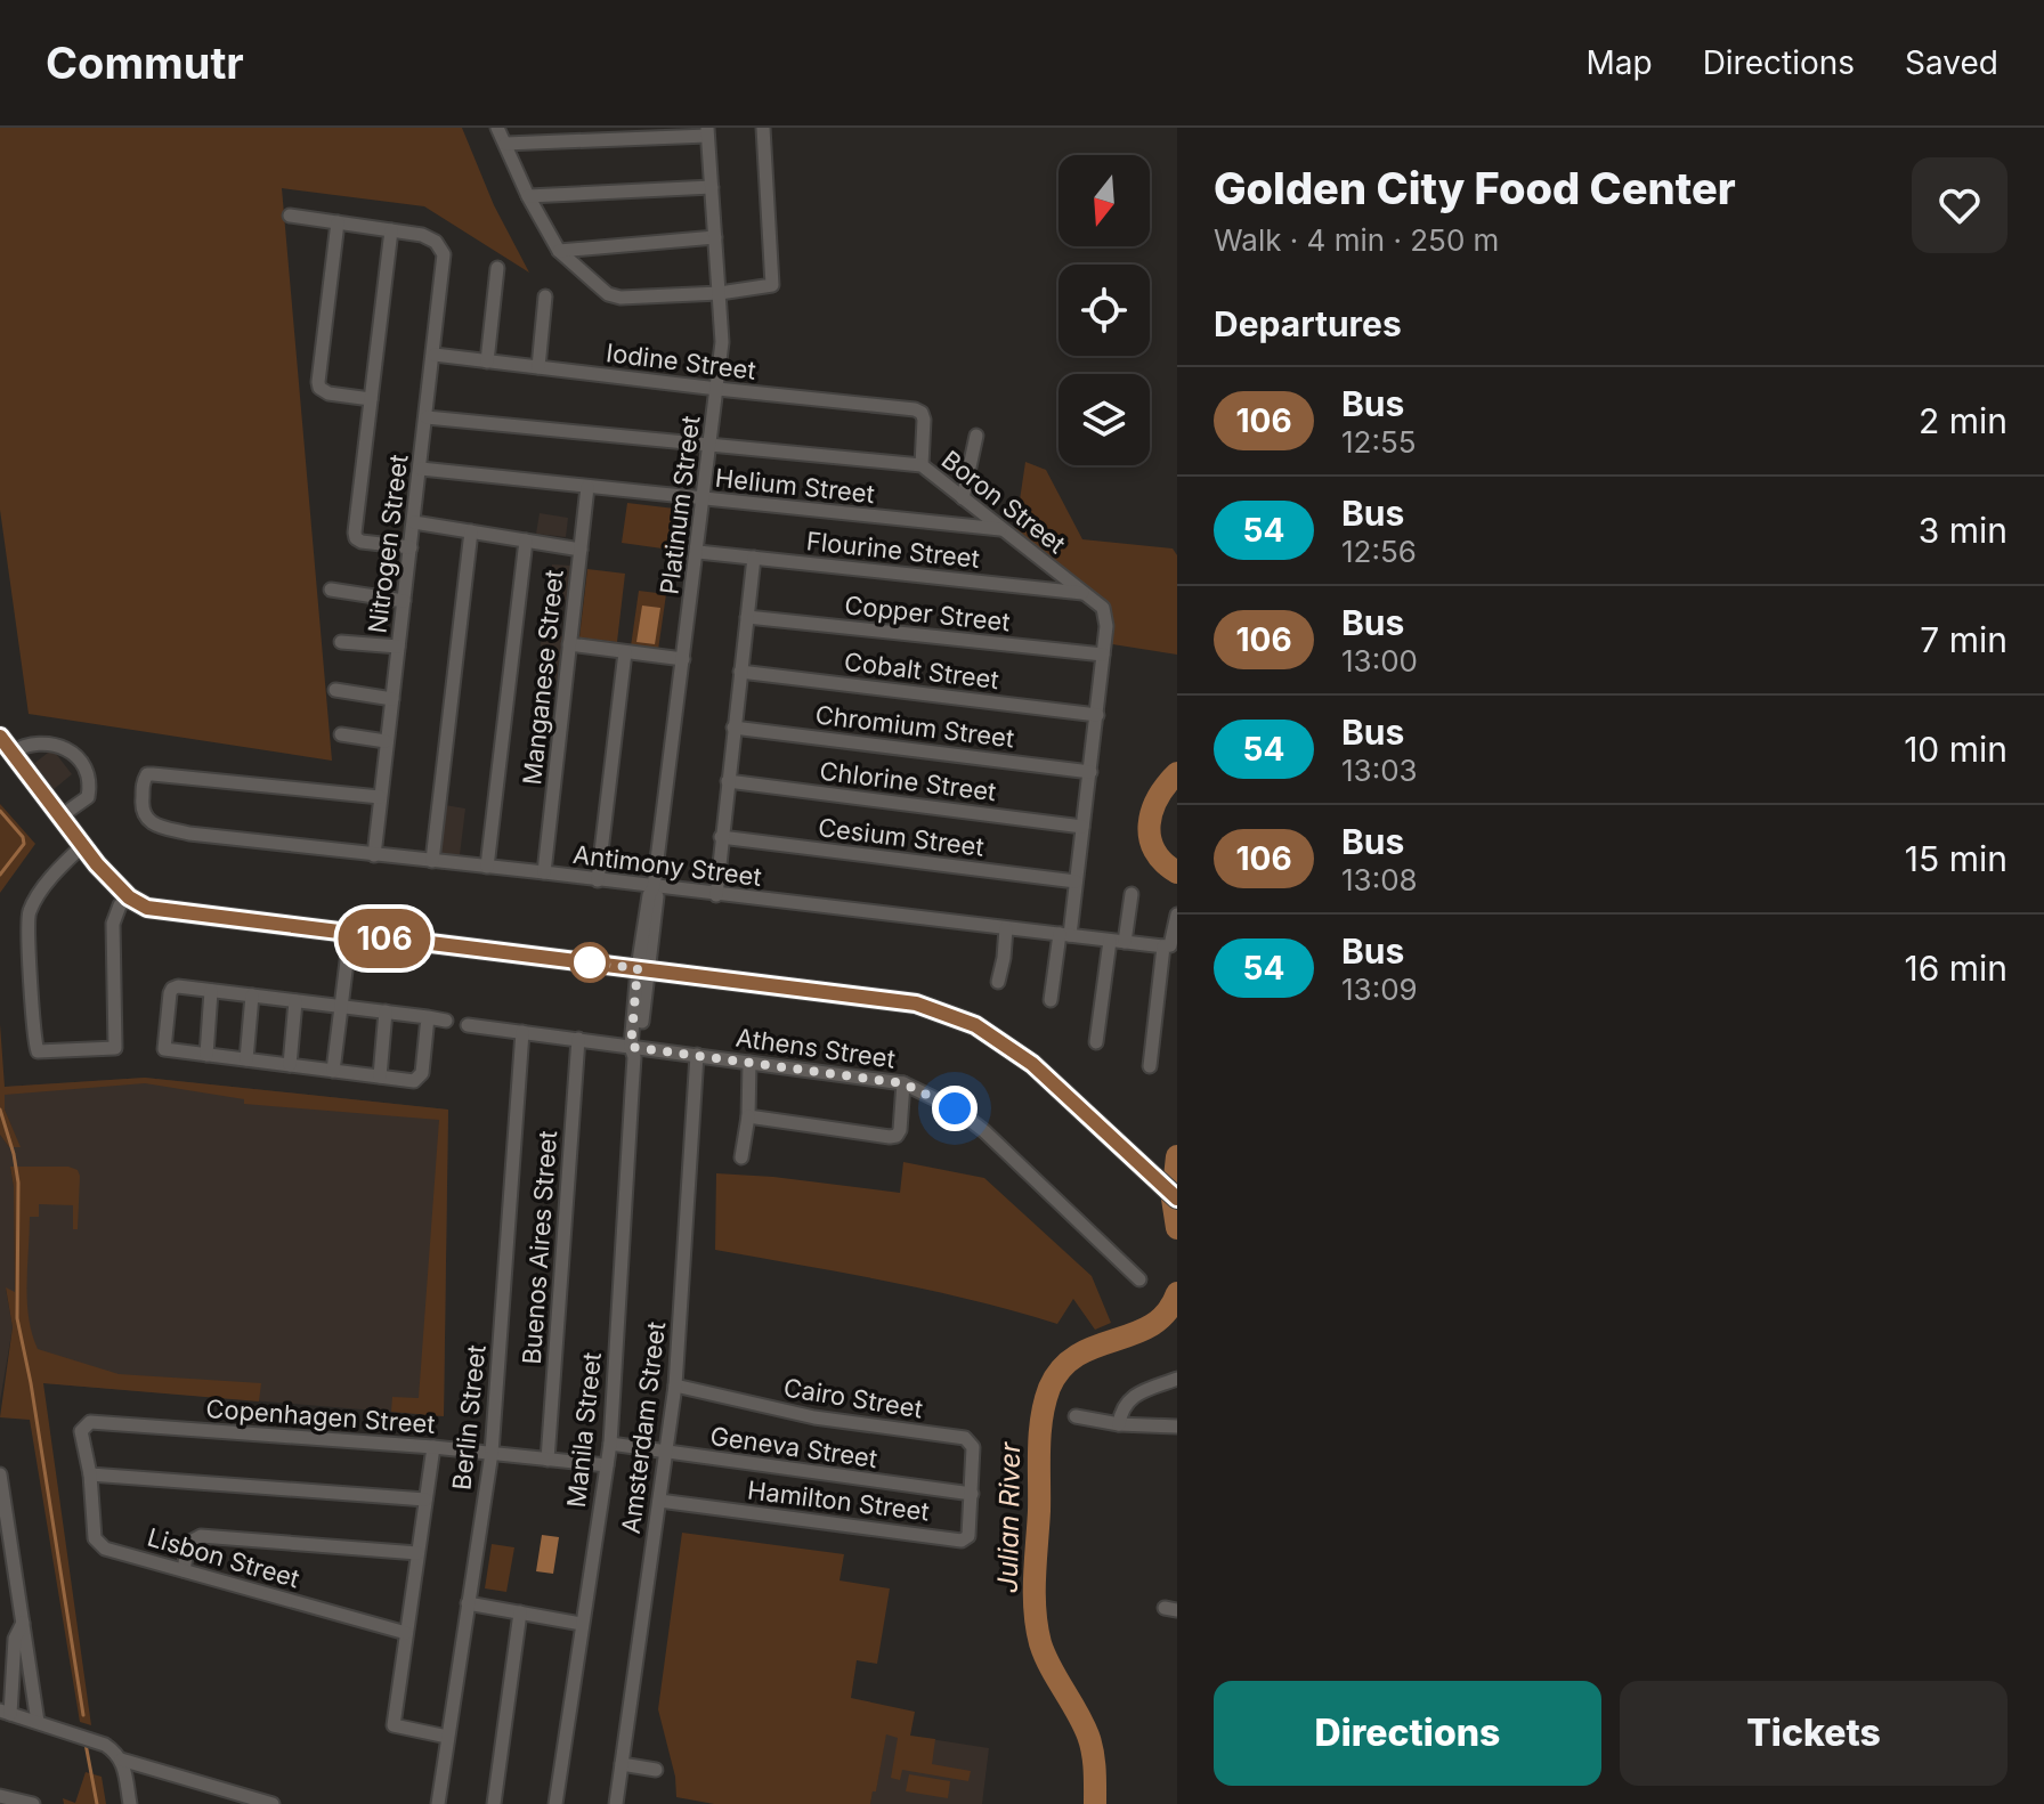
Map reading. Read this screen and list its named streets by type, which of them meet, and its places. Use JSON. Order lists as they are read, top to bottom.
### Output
{
  "streets": {
    "street": [
      "Iodine Street",
      "Helium Street",
      "Boron Street",
      "Platinum Street",
      "Nitrogen Street",
      "Flourine Street",
      "Copper Street",
      "Cobalt Street",
      "Manganese Street",
      "Chromium Street",
      "Chlorine Street",
      "Cesium Street",
      "Antimony Street",
      "Athens Street",
      "Buenos Aires Street",
      "Cairo Street",
      "Copenhagen Street",
      "Berlin Street",
      "Amsterdam Street",
      "Manila Street",
      "Geneva Street",
      "Hamilton Street",
      "Lisbon Street"
    ]
  },
  "crossings": [
    ["Iodine Street", "Boron Street"],
    ["Iodine Street", "Platinum Street"],
    ["Iodine Street", "Nitrogen Street"],
    ["Helium Street", "Boron Street"],
    ["Helium Street", "Platinum Street"],
    ["Helium Street", "Nitrogen Street"],
    ["Helium Street", "Manganese Street"],
    ["Boron Street", "Platinum Street"],
    ["Boron Street", "Nitrogen Street"],
    ["Boron Street", "Flourine Street"],
    ["Boron Street", "Copper Street"],
    ["Boron Street", "Cobalt Street"],
    ["Boron Street", "Chromium Street"],
    ["Boron Street", "Chlorine Street"],
    ["Boron Street", "Cesium Street"],
    ["Boron Street", "Antimony Street"],
    ["Platinum Street", "Flourine Street"],
    ["Platinum Street", "Antimony Street"],
    ["Platinum Street", "Manila Street"],
    ["Nitrogen Street", "Antimony Street"],
    ["Manganese Street", "Antimony Street"],
    ["Athens Street", "Buenos Aires Street"],
    ["Athens Street", "Berlin Street"],
    ["Athens Street", "Amsterdam Street"],
    ["Athens Street", "Manila Street"],
    ["Buenos Aires Street", "Copenhagen Street"],
    ["Cairo Street", "Amsterdam Street"],
    ["Cairo Street", "Geneva Street"],
    ["Cairo Street", "Hamilton Street"],
    ["Copenhagen Street", "Berlin Street"],
    ["Copenhagen Street", "Manila Street"],
    ["Copenhagen Street", "Lisbon Street"],
    ["Amsterdam Street", "Geneva Street"],
    ["Amsterdam Street", "Hamilton Street"],
    ["Manila Street", "Geneva Street"],
    ["Geneva Street", "Hamilton Street"]
  ],
  "water": ["Julian River"],
  "lines": ["bus line 106"],
  "north": "bottom",
  "page": {
    "header": "Commutr",
    "nav": ["Map", "Directions", "Saved"],
    "on_map": "106",
    "heading": [
      ["Golden City Food Center", "Walk · 4 min · 250 m"],
      "Departures"
    ],
    "list": [
      {
        "mark": "106",
        "name": "Bus",
        "note": "12:55",
        "value": "2 min"
      },
      {
        "mark": "54",
        "name": "Bus",
        "note": "12:56",
        "value": "3 min"
      },
      {
        "mark": "106",
        "name": "Bus",
        "note": "13:00",
        "value": "7 min"
      },
      {
        "mark": "54",
        "name": "Bus",
        "note": "13:03",
        "value": "10 min"
      },
      {
        "mark": "106",
        "name": "Bus",
        "note": "13:08",
        "value": "15 min"
      },
      {
        "mark": "54",
        "name": "Bus",
        "note": "13:09",
        "value": "16 min"
      }
    ],
    "buttons": ["Directions", "Tickets"]
  }
}
